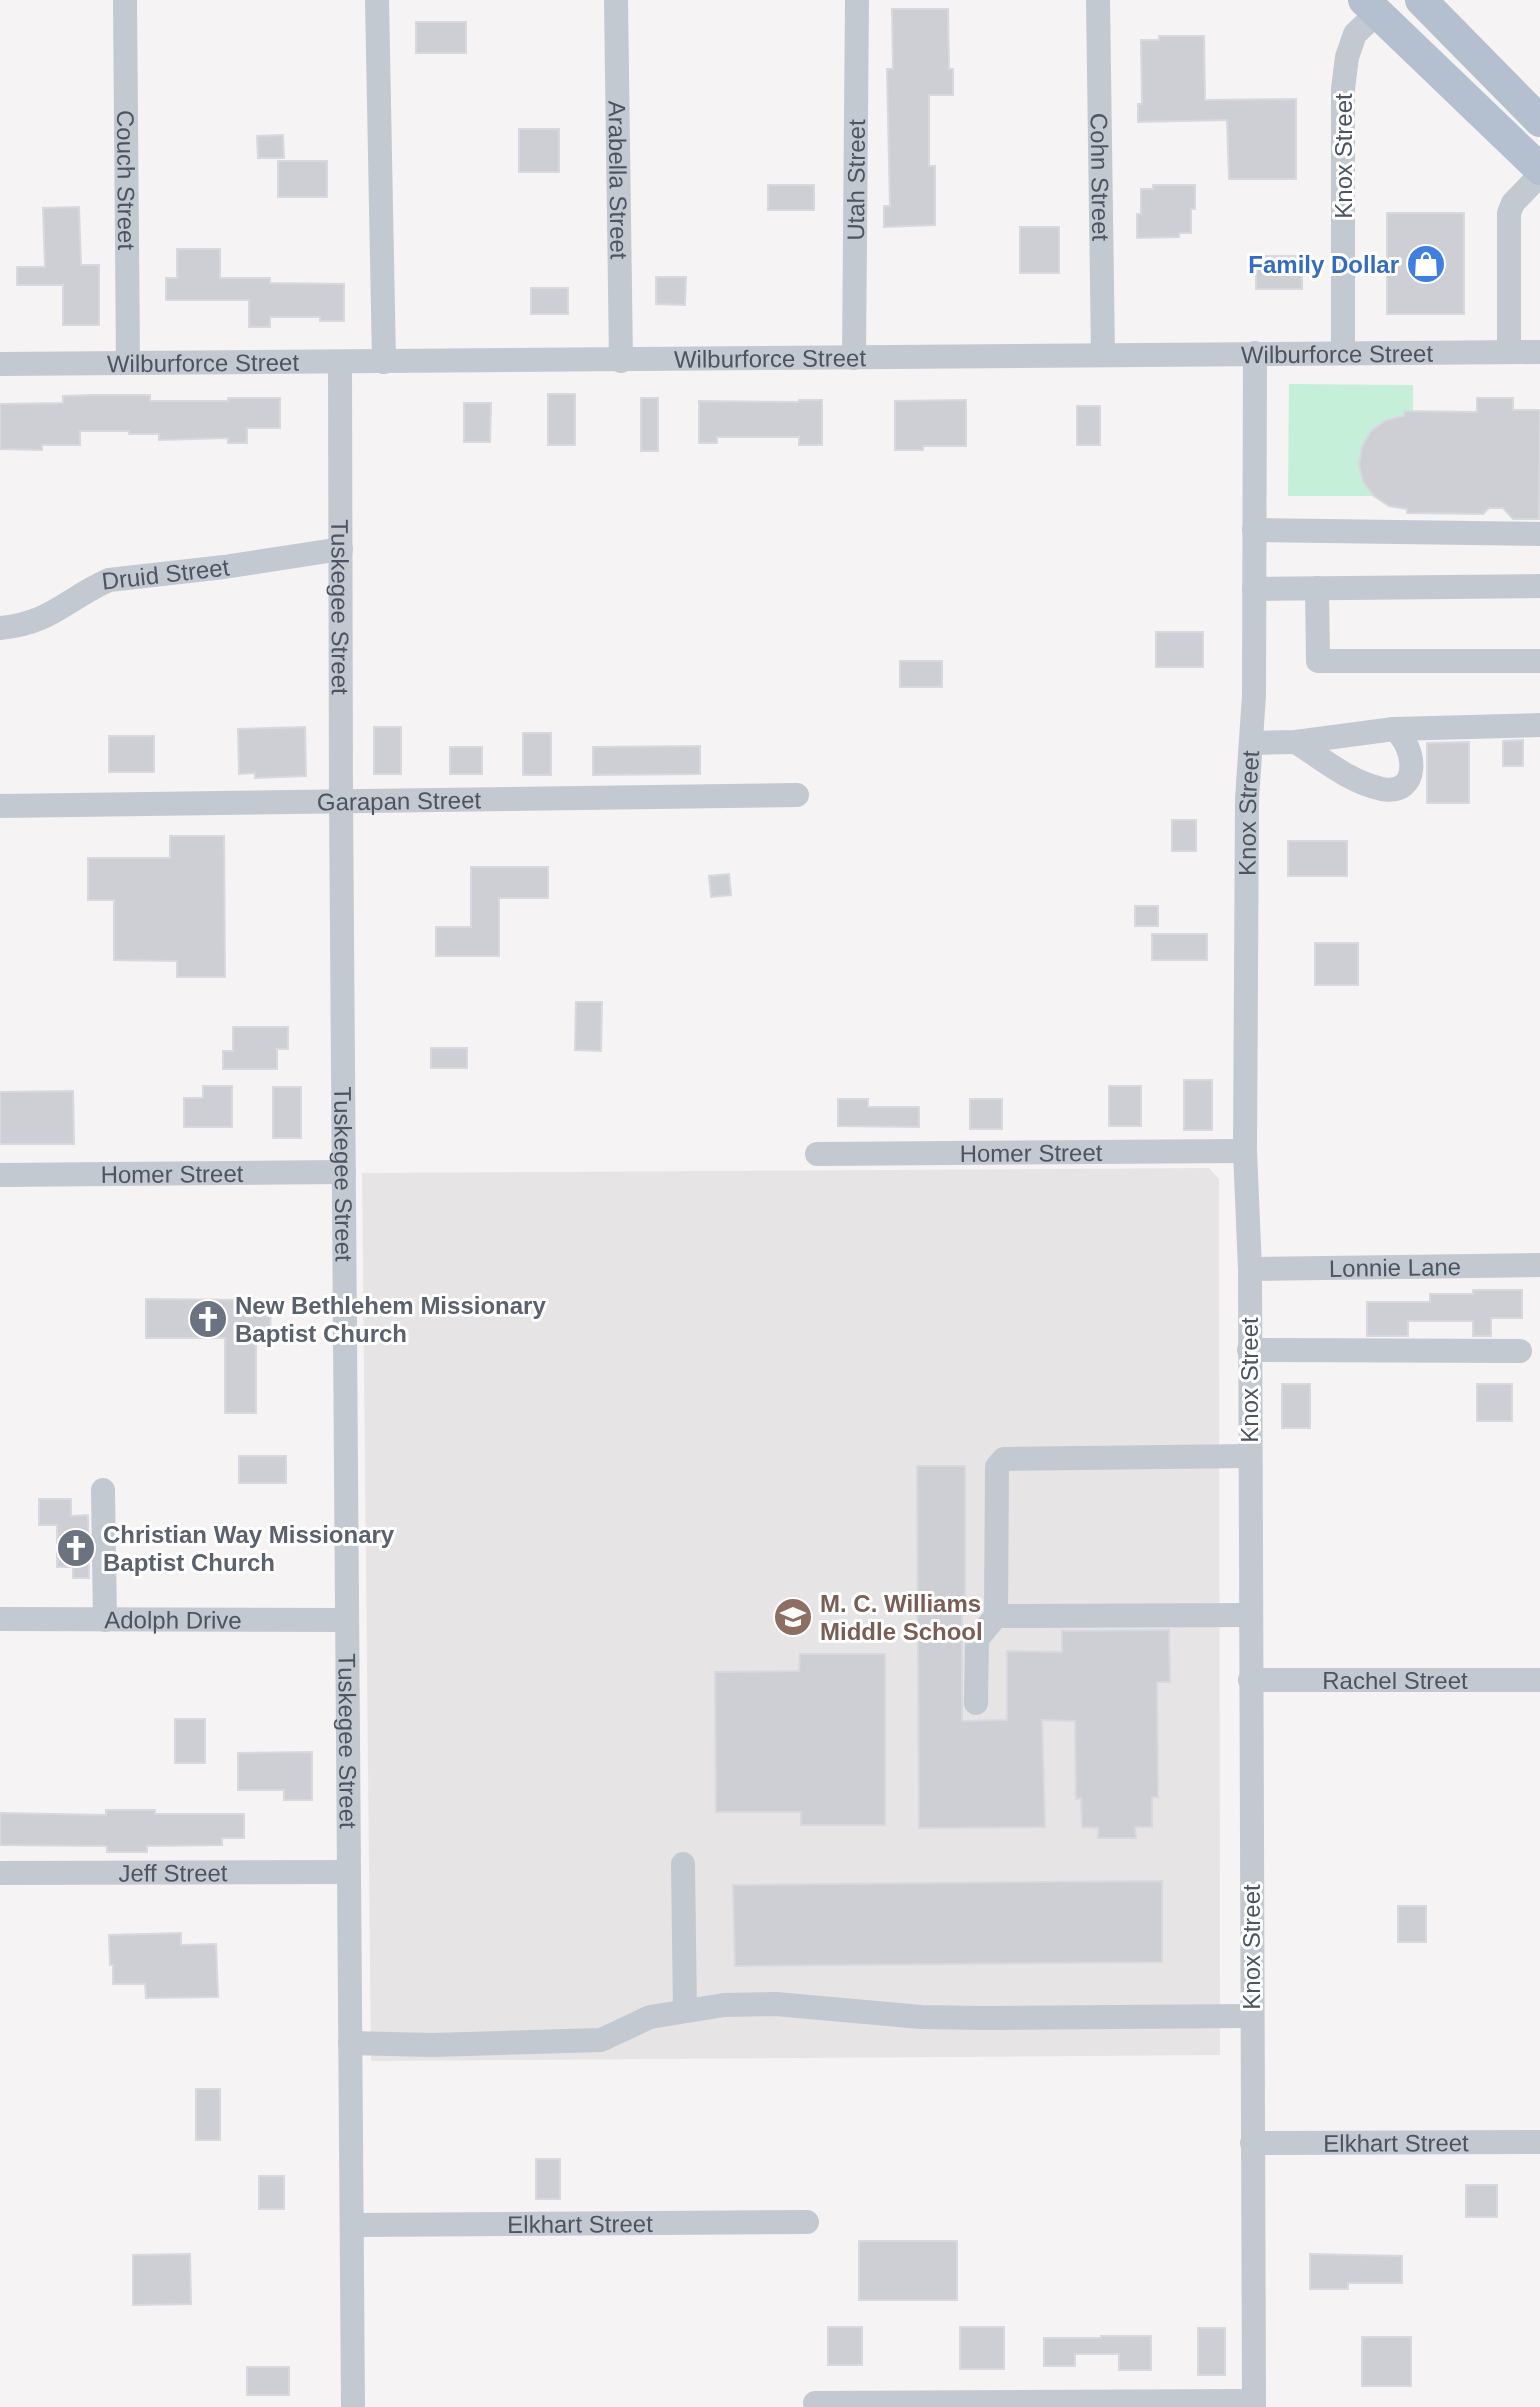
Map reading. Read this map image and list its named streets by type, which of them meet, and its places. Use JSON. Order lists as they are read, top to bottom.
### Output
{
  "streets": {
    "street": [
      "Knox Street",
      "Cohn Street",
      "Utah Street",
      "Arabella Street",
      "Couch Street",
      "Wilburforce Street",
      "Druid Street",
      "Tuskegee Street",
      "Garapan Street",
      "Homer Street",
      "Lonnie Lane",
      "Adolph Drive",
      "Rachel Street",
      "Jeff Street",
      "Elkhart Street"
    ]
  },
  "crossings": [
    ["Knox Street", "Wilburforce Street"],
    ["Knox Street", "Homer Street"],
    ["Knox Street", "Lonnie Lane"],
    ["Knox Street", "Rachel Street"],
    ["Knox Street", "Elkhart Street"],
    ["Cohn Street", "Wilburforce Street"],
    ["Utah Street", "Wilburforce Street"],
    ["Arabella Street", "Wilburforce Street"],
    ["Couch Street", "Wilburforce Street"],
    ["Wilburforce Street", "Tuskegee Street"],
    ["Druid Street", "Tuskegee Street"],
    ["Tuskegee Street", "Garapan Street"],
    ["Tuskegee Street", "Homer Street"],
    ["Tuskegee Street", "Adolph Drive"],
    ["Tuskegee Street", "Jeff Street"],
    ["Tuskegee Street", "Elkhart Street"]
  ],
  "places": {
    "shop": ["Family Dollar"],
    "church": ["New Bethlehem Missionary Baptist Church", "Christian Way Missionary Baptist Church"],
    "school or university": ["M. C. Williams Middle School"]
  }
}
